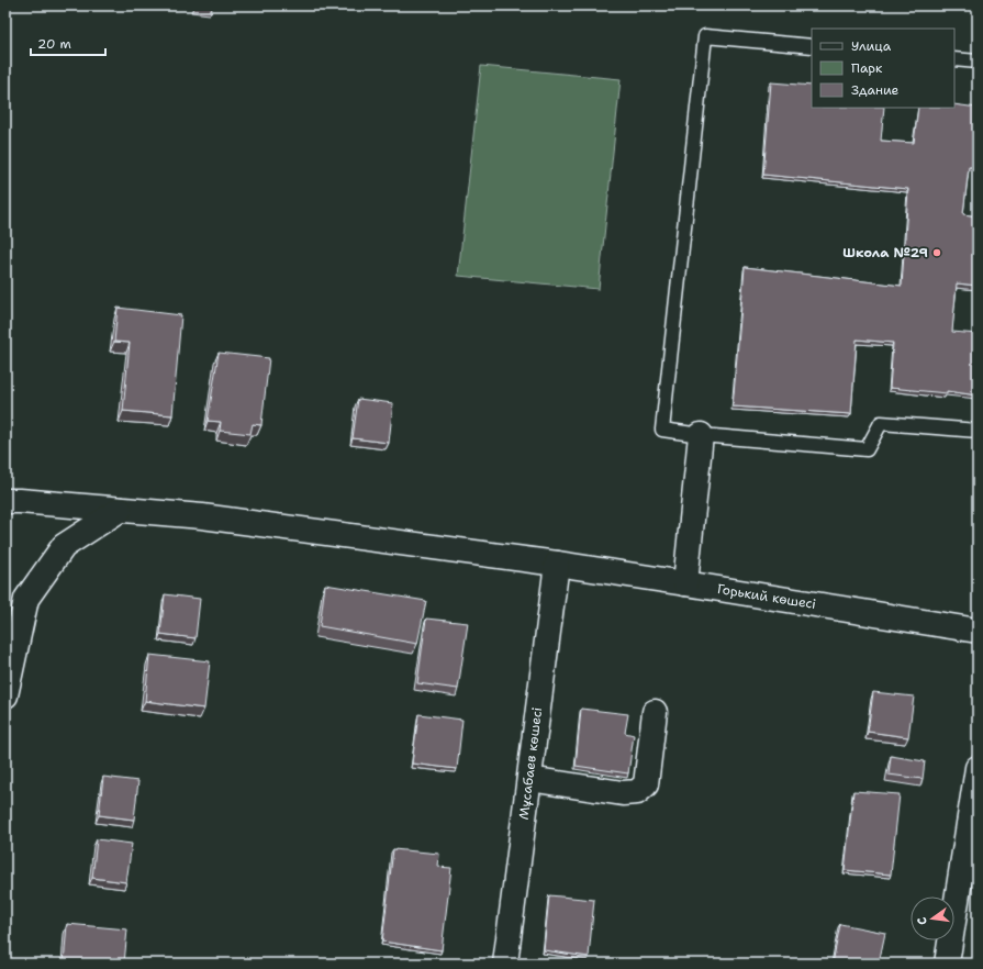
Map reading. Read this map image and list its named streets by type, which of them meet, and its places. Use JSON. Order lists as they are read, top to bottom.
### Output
{
  "streets": {
    "street": ["Горький көшесі", "Мұсабаев көшесі"]
  },
  "crossings": [
    ["Горький көшесі", "Мұсабаев көшесі"]
  ],
  "places": ["Школа №29"],
  "legend": ["Улица", "Парк", "Здание"],
  "scale_bar": "20 m",
  "north": "left"
}
